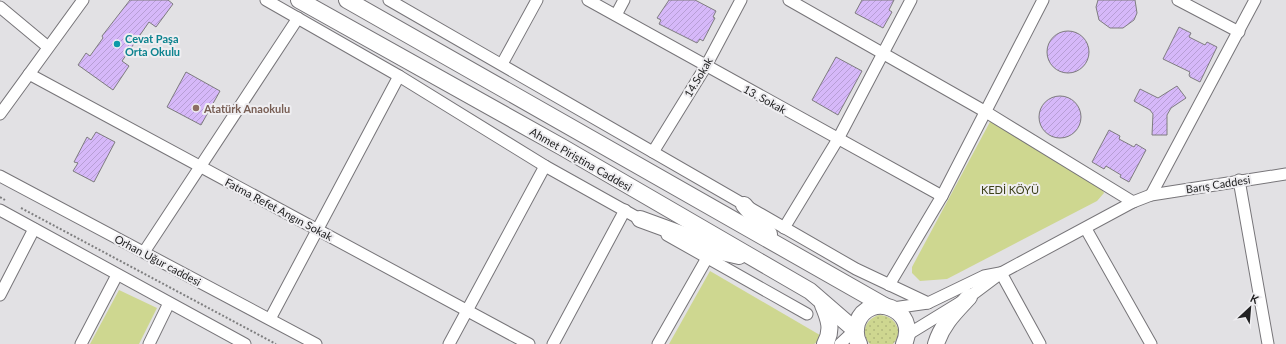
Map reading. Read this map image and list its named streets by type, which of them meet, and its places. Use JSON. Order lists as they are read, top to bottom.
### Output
{
  "streets": {
    "street": [
      "14.Sokak",
      "13. Sokak",
      "Ahmet Piriştina Caddesi",
      "Barış Caddesi",
      "Fatma Refet Angın Sokak",
      "Orhan Uğur caddesi"
    ]
  },
  "crossings": [
    ["14.Sokak", "13. Sokak"]
  ],
  "parks": ["KEDİ KÖYÜ"],
  "places": ["Cevat Paşa Orta Okulu", "Atatürk Anaokulu"],
  "north": "top right"
}
